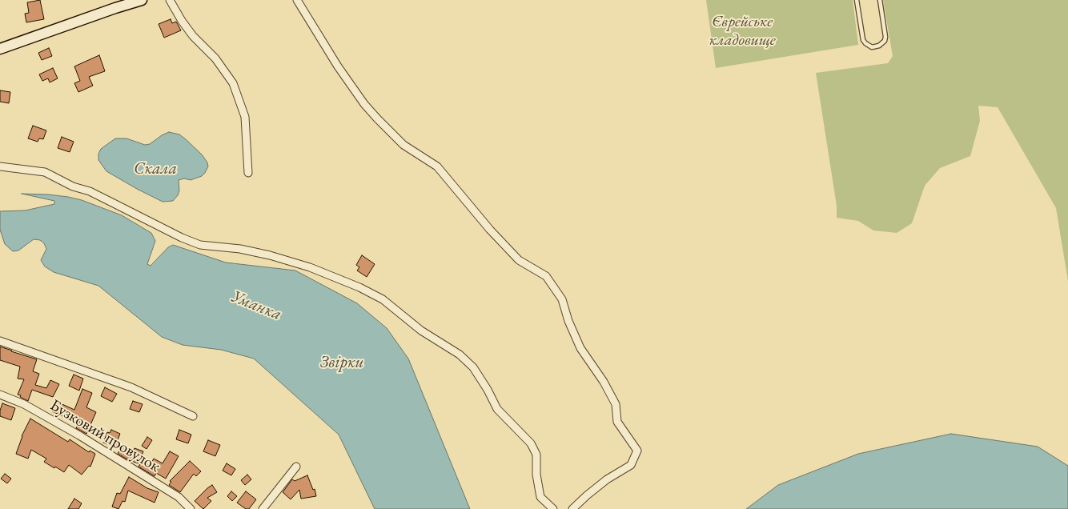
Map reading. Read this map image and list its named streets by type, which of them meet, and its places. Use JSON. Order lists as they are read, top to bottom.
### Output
{
  "streets": {
    "street": ["Бузковий провулок"]
  },
  "water": ["Скала", "Уманка", "Звірки"],
  "parks": ["Єврейське кладовище"]
}
